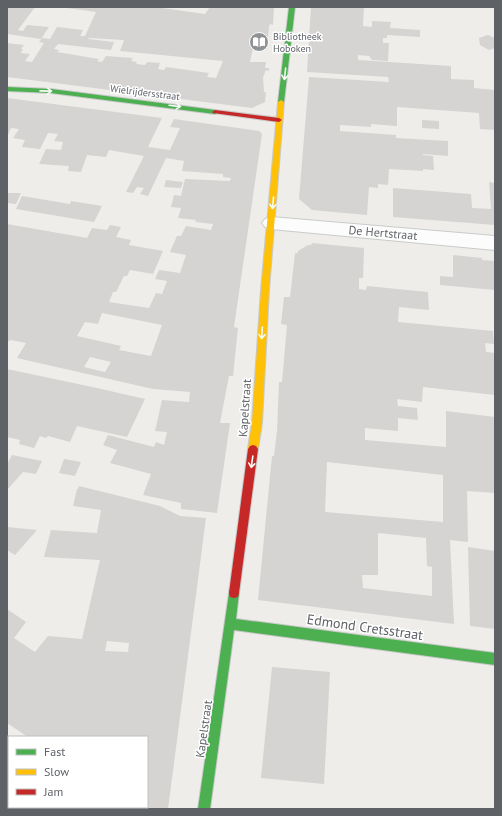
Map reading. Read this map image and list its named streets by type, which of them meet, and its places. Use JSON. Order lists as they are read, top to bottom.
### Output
{
  "streets": {
    "street": [
      "Wielrijdersstraat",
      "De Hertstraat",
      "Kapelstraat",
      "Edmond Cretsstraat"
    ]
  },
  "crossings": [
    ["Wielrijdersstraat", "Kapelstraat"],
    ["De Hertstraat", "Kapelstraat"],
    ["Kapelstraat", "Edmond Cretsstraat"]
  ],
  "one_way": ["Wielrijdersstraat", "Kapelstraat"],
  "places": {
    "library": ["Bibliotheek Hoboken"]
  },
  "legend": ["Fast", "Slow", "Jam"]
}
